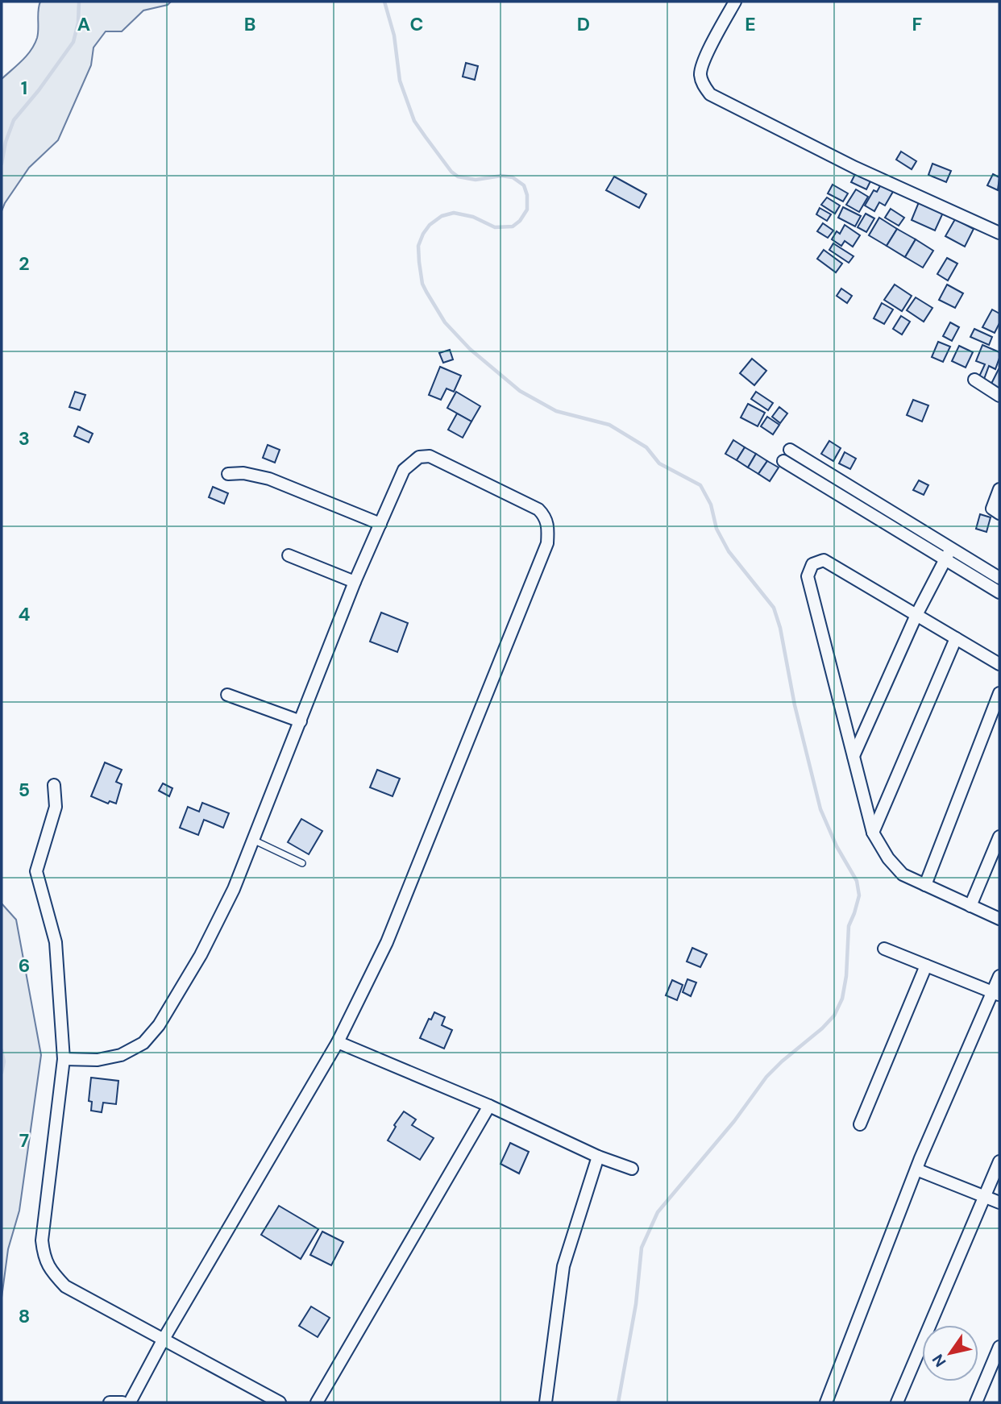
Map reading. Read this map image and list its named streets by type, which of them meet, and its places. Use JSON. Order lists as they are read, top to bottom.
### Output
{
  "north": "bottom left",
  "grid": {
    "columns": [
      "A",
      "B",
      "C",
      "D",
      "E",
      "F"
    ],
    "rows": [
      "1",
      "2",
      "3",
      "4",
      "5",
      "6",
      "7",
      "8"
    ]
  }
}
